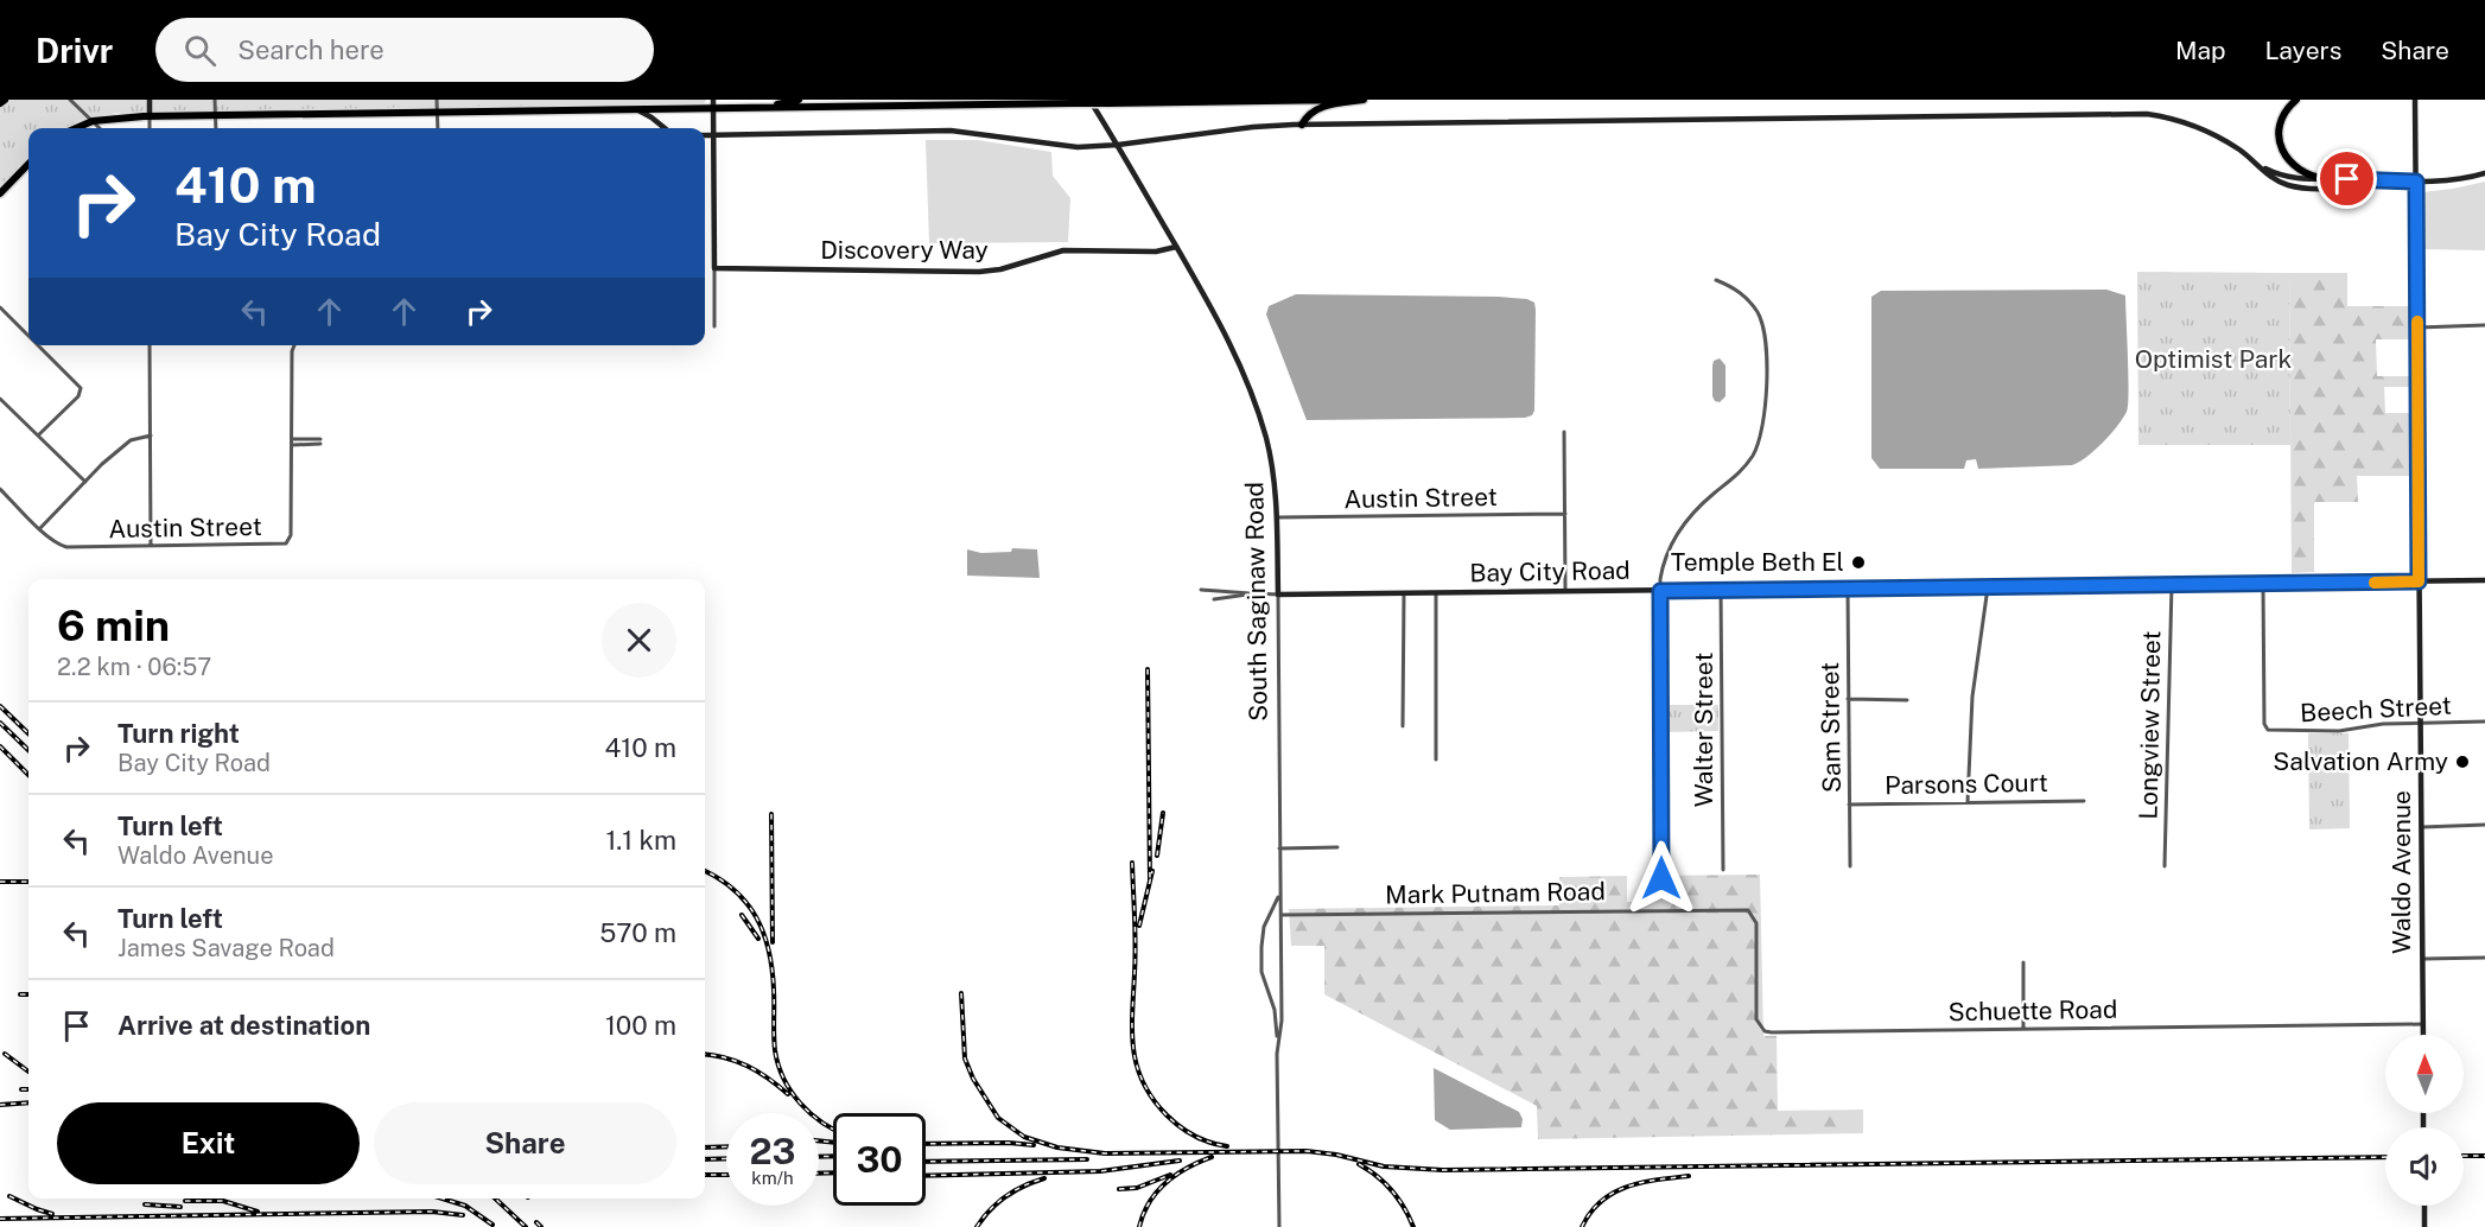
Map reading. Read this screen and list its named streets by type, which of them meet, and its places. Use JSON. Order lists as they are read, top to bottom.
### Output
{
  "streets": {
    "street": [
      "Discovery Way",
      "Austin Street",
      "Bay City Road",
      "South Saginaw Road",
      "Beech Street",
      "Longview Street",
      "Sam Street",
      "Walter Street",
      "Parsons Court",
      "Waldo Avenue",
      "Mark Putnam Road",
      "Schuette Road"
    ]
  },
  "crossings": [
    ["Discovery Way", "South Saginaw Road"],
    ["Austin Street", "South Saginaw Road"],
    ["Bay City Road", "South Saginaw Road"],
    ["Bay City Road", "Beech Street"],
    ["Bay City Road", "Longview Street"],
    ["Bay City Road", "Sam Street"],
    ["Bay City Road", "Walter Street"],
    ["Bay City Road", "Waldo Avenue"],
    ["South Saginaw Road", "Mark Putnam Road"],
    ["Beech Street", "Waldo Avenue"],
    ["Sam Street", "Parsons Court"],
    ["Waldo Avenue", "Schuette Road"],
    ["Mark Putnam Road", "Schuette Road"]
  ],
  "parks": ["Optimist Park"],
  "places": ["Temple Beth El", "Salvation Army"],
  "north": "top",
  "page": {
    "header": "Drivr",
    "search": "Search here",
    "nav": ["Map", "Layers", "Share"],
    "turn": ["410 m", "Bay City Road"],
    "heading": ["6 min", "2.2 km · 06:57"],
    "list": [
      {
        "name": "Turn right",
        "note": "Bay City Road",
        "value": "410 m"
      },
      {
        "name": "Turn left",
        "note": "Waldo Avenue",
        "value": "1.1 km"
      },
      {
        "name": "Turn left",
        "note": "James Savage Road",
        "value": "570 m"
      },
      {
        "name": "Arrive at destination",
        "value": "100 m"
      }
    ],
    "buttons": ["Exit", "Share"],
    "speed": "23 km/h",
    "limit": "30"
  }
}
